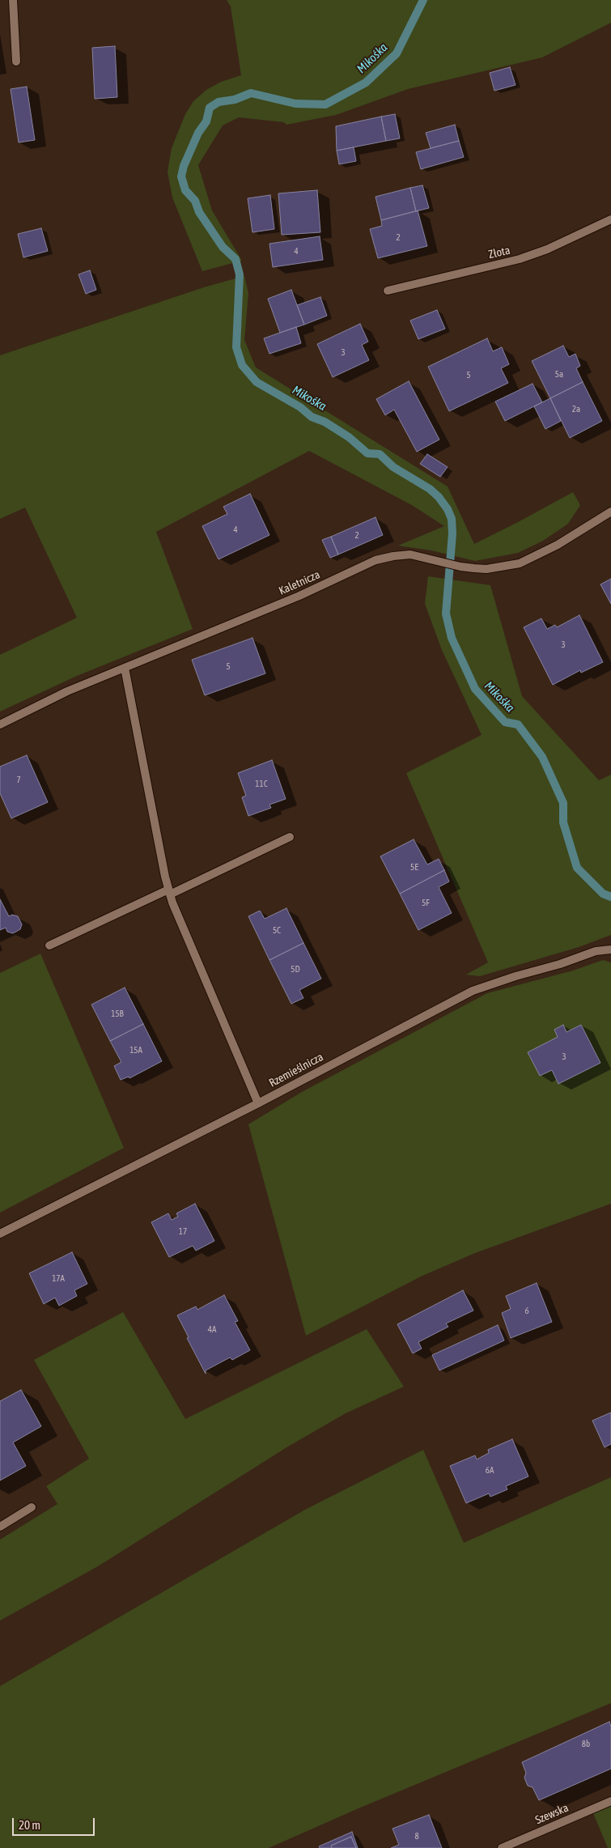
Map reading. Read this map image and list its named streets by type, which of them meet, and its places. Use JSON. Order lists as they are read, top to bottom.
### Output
{
  "streets": {
    "street": [
      "Złota",
      "Kaletnicza",
      "Rzemieślnicza",
      "Szewska"
    ]
  },
  "water": ["Mikośka"],
  "house_numbers": [
    "2",
    "4",
    "3",
    "5a",
    "5",
    "2a",
    "4",
    "2",
    "3",
    "5",
    "7",
    "11C",
    "5E",
    "5F",
    "5C",
    "5D",
    "15B",
    "15A",
    "3",
    "17",
    "17A",
    "6",
    "4A",
    "6A",
    "8b",
    "8"
  ],
  "scale_bar": "20 m"
}
